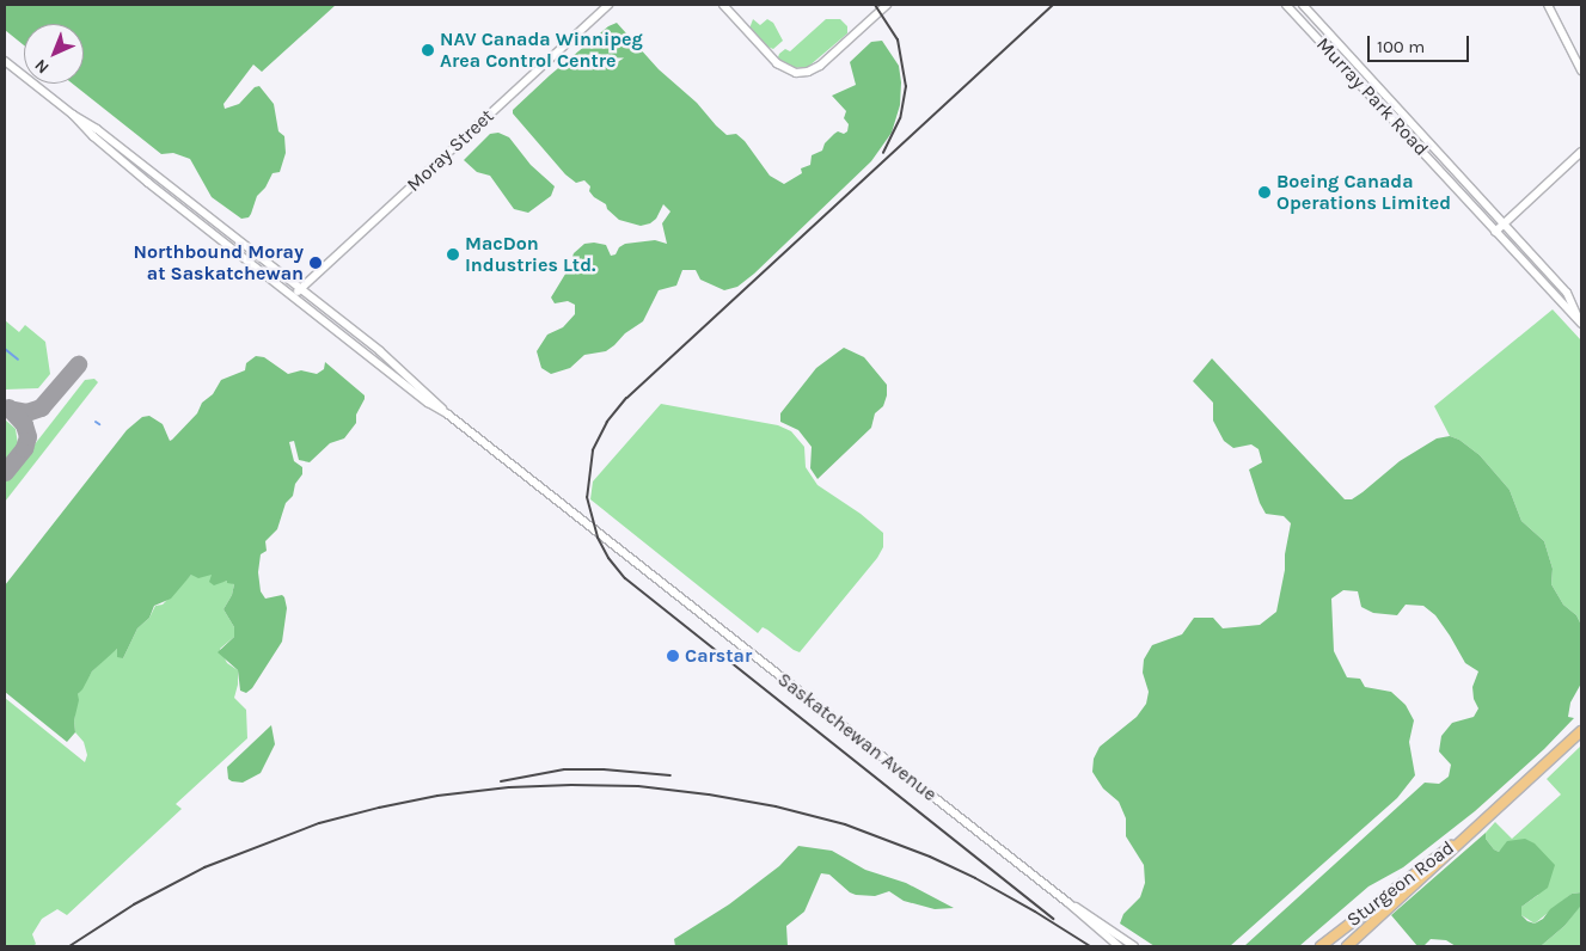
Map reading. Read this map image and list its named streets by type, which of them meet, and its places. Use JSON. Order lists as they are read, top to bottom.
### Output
{
  "streets": {
    "main road": ["Sturgeon Road"],
    "street": ["Murray Park Road", "Moray Street", "Saskatchewan Avenue"]
  },
  "crossings": [
    ["Moray Street", "Saskatchewan Avenue"]
  ],
  "places": [
    "NAV Canada Winnipeg Area Control Centre",
    "Boeing Canada Operations Limited",
    "MacDon Industries Ltd.",
    "Northbound Moray at Saskatchewan",
    "Carstar"
  ],
  "scale_bar": "100 m",
  "north": "bottom left"
}
